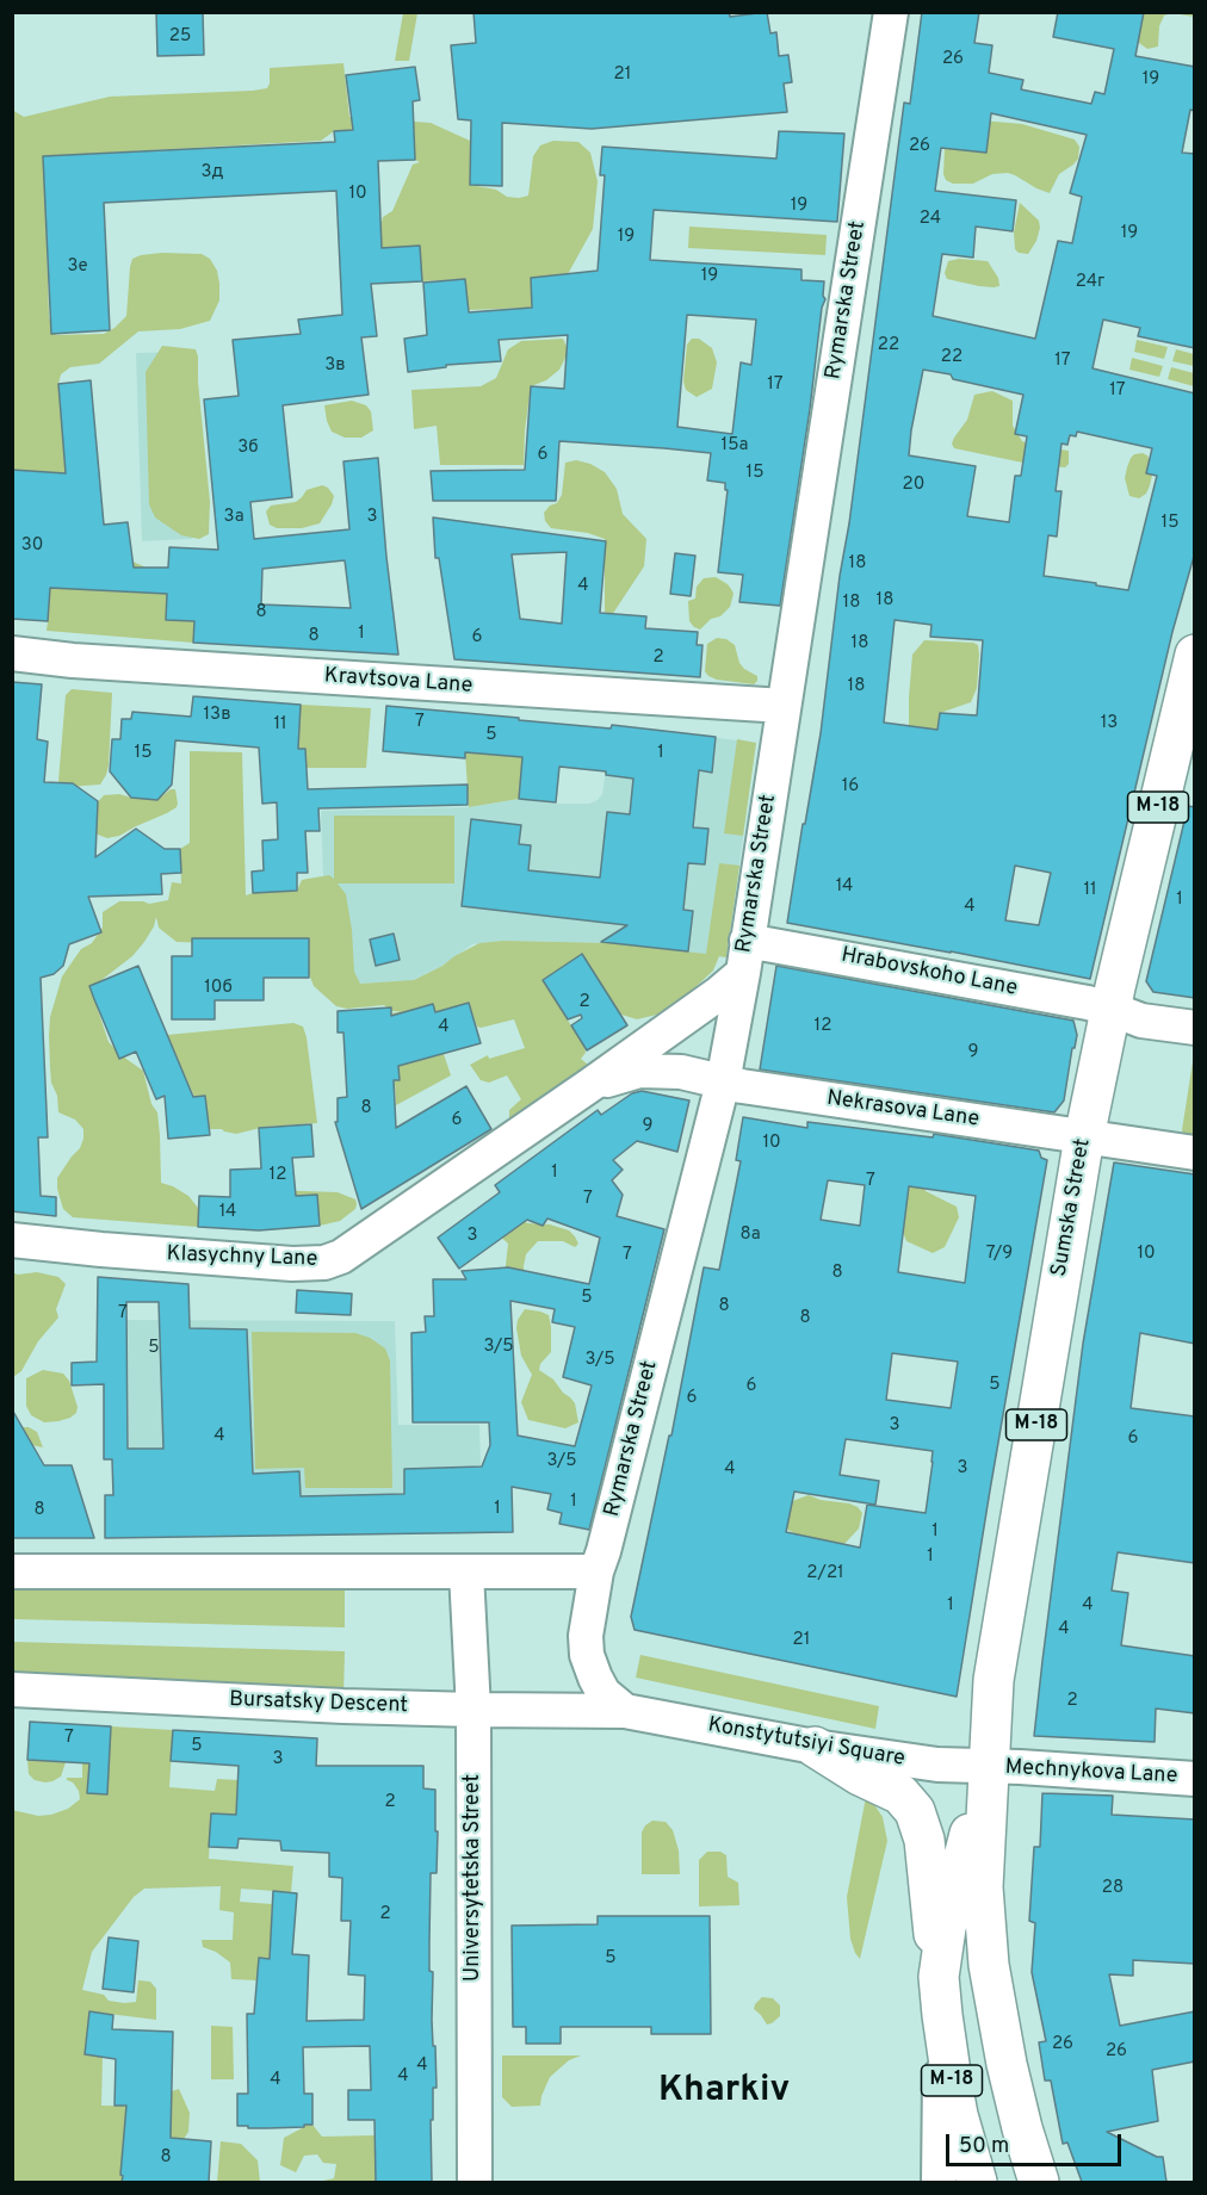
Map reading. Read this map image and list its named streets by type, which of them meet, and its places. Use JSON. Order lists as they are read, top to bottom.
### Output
{
  "streets": {
    "main road": ["М-18", "Sumska Street"],
    "street": [
      "Rymarska Street",
      "Kravtsova Lane",
      "Hrabovskoho Lane",
      "Nekrasova Lane",
      "Klasychny Lane",
      "Bursatsky Descent",
      "Konstytutsiyi Square",
      "Mechnykova Lane",
      "Universytetska Street"
    ]
  },
  "crossings": [
    ["Rymarska Street", "Kravtsova Lane"],
    ["Rymarska Street", "Hrabovskoho Lane"],
    ["Rymarska Street", "Nekrasova Lane"],
    ["Rymarska Street", "Klasychny Lane"],
    ["Rymarska Street", "Bursatsky Descent"],
    ["Rymarska Street", "Konstytutsiyi Square"],
    ["М-18", "Sumska Street"],
    ["М-18", "Konstytutsiyi Square"],
    ["М-18", "Mechnykova Lane"],
    ["Hrabovskoho Lane", "Sumska Street"],
    ["Hrabovskoho Lane", "Klasychny Lane"],
    ["Nekrasova Lane", "Sumska Street"],
    ["Nekrasova Lane", "Klasychny Lane"],
    ["Sumska Street", "Konstytutsiyi Square"],
    ["Sumska Street", "Mechnykova Lane"],
    ["Bursatsky Descent", "Konstytutsiyi Square"],
    ["Bursatsky Descent", "Universytetska Street"],
    ["Konstytutsiyi Square", "Mechnykova Lane"]
  ],
  "districts": ["Kharkiv"],
  "house_numbers": [
    "25",
    "26",
    "21",
    "19",
    "26",
    "3д",
    "10",
    "19",
    "24",
    "19",
    "19",
    "3е",
    "19",
    "24г",
    "22",
    "22",
    "17",
    "3в",
    "17",
    "17",
    "15а",
    "3б",
    "6",
    "15",
    "20",
    "3а",
    "3",
    "15",
    "30",
    "18",
    "4",
    "18",
    "18",
    "8",
    "1",
    "8",
    "6",
    "18",
    "2",
    "18",
    "13в",
    "7",
    "13",
    "11",
    "5",
    "15",
    "1",
    "16",
    "14",
    "11",
    "1",
    "4",
    "10б",
    "2",
    "12",
    "4",
    "9",
    "8",
    "6",
    "9",
    "10",
    "1",
    "12",
    "7",
    "7",
    "14",
    "8а",
    "3",
    "7/9",
    "10",
    "7",
    "8",
    "5",
    "8",
    "7",
    "8",
    "3/5",
    "5",
    "3/5",
    "5",
    "6",
    "6",
    "3",
    "4",
    "6",
    "3/5",
    "3",
    "4",
    "1",
    "1",
    "8",
    "1",
    "1",
    "2/21",
    "1",
    "4",
    "4",
    "21",
    "2",
    "7",
    "5",
    "3",
    "2",
    "28",
    "2",
    "5",
    "26",
    "26",
    "4",
    "4",
    "4",
    "8"
  ],
  "scale_bar": "50 m"
}
